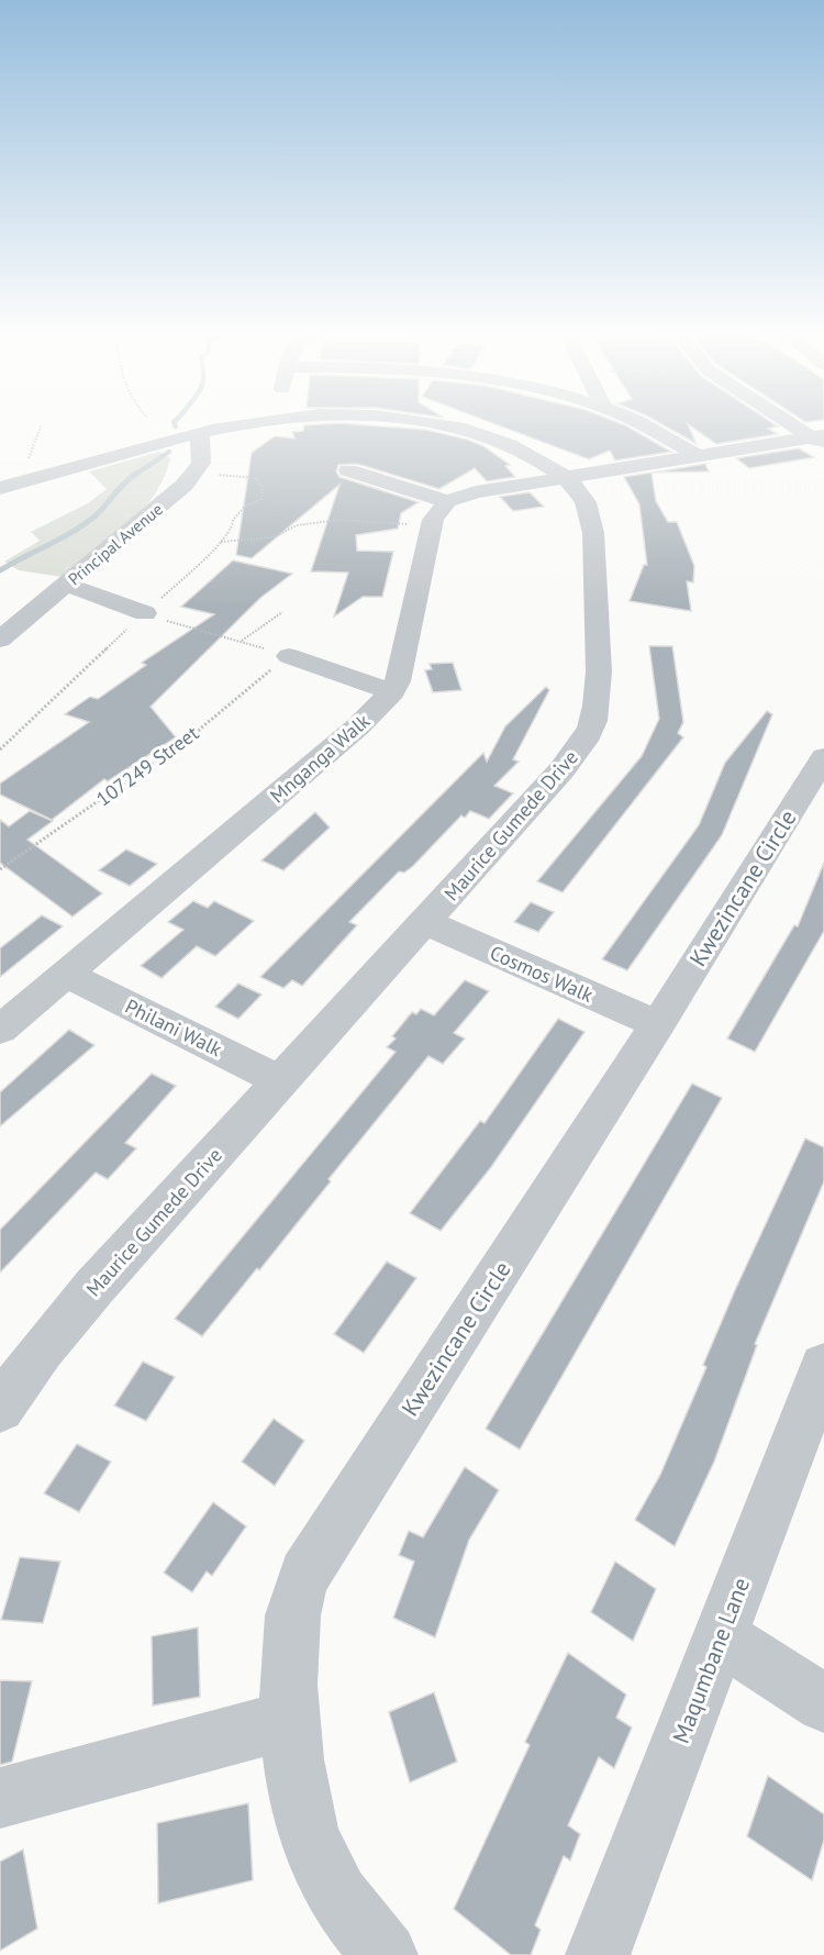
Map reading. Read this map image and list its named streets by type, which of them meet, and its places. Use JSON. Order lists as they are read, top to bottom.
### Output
{
  "streets": {
    "street": [
      "Principal Avenue",
      "Mnganga Walk",
      "Maurice Gumede Drive",
      "Kwezincane Circle",
      "Cosmos Walk",
      "Philani Walk",
      "Maqumbane Lane"
    ],
    "path": ["107249 Street"]
  },
  "crossings": [
    ["Principal Avenue", "Maurice Gumede Drive"],
    ["Mnganga Walk", "Philani Walk"],
    ["Maurice Gumede Drive", "Cosmos Walk"],
    ["Maurice Gumede Drive", "Philani Walk"],
    ["Kwezincane Circle", "Cosmos Walk"]
  ]
}
